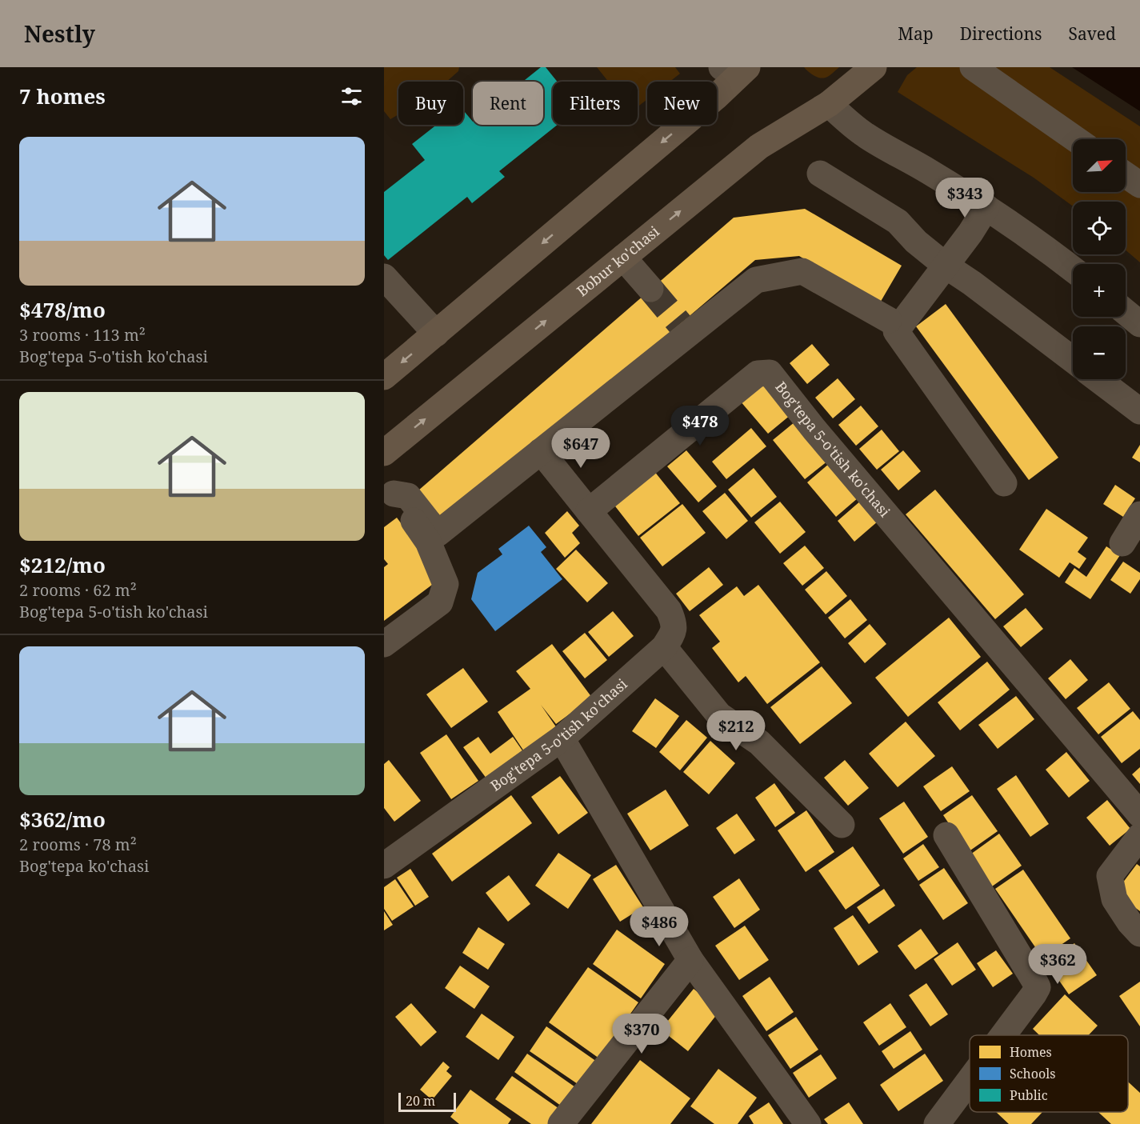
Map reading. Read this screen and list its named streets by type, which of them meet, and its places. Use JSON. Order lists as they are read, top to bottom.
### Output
{
  "streets": {
    "main road": ["Bobur ko'chasi"],
    "street": ["Bog'tepa 5-o'tish ko'chasi"]
  },
  "legend": ["Homes", "Schools", "Public"],
  "scale_bar": "20 m",
  "north": "top right",
  "page": {
    "header": "Nestly",
    "nav": ["Map", "Directions", "Saved"],
    "heading": "7 homes",
    "chip": [
      "Buy",
      "Rent",
      "Filters",
      "New"
    ],
    "list": [
      {
        "name": "$478/mo",
        "note": "3 rooms · 113 m² · Bog'tepa 5-o'tish ko'chasi"
      },
      {
        "name": "$212/mo",
        "note": "2 rooms · 62 m² · Bog'tepa 5-o'tish ko'chasi"
      },
      {
        "name": "$362/mo",
        "note": "2 rooms · 78 m² · Bog'tepa ko'chasi"
      }
    ],
    "map_buttons": ["+", "−"],
    "price": [
      "$343",
      "$478",
      "$647",
      "$212",
      "$486",
      "$362",
      "$370"
    ],
    "scale": "20 m"
  }
}
